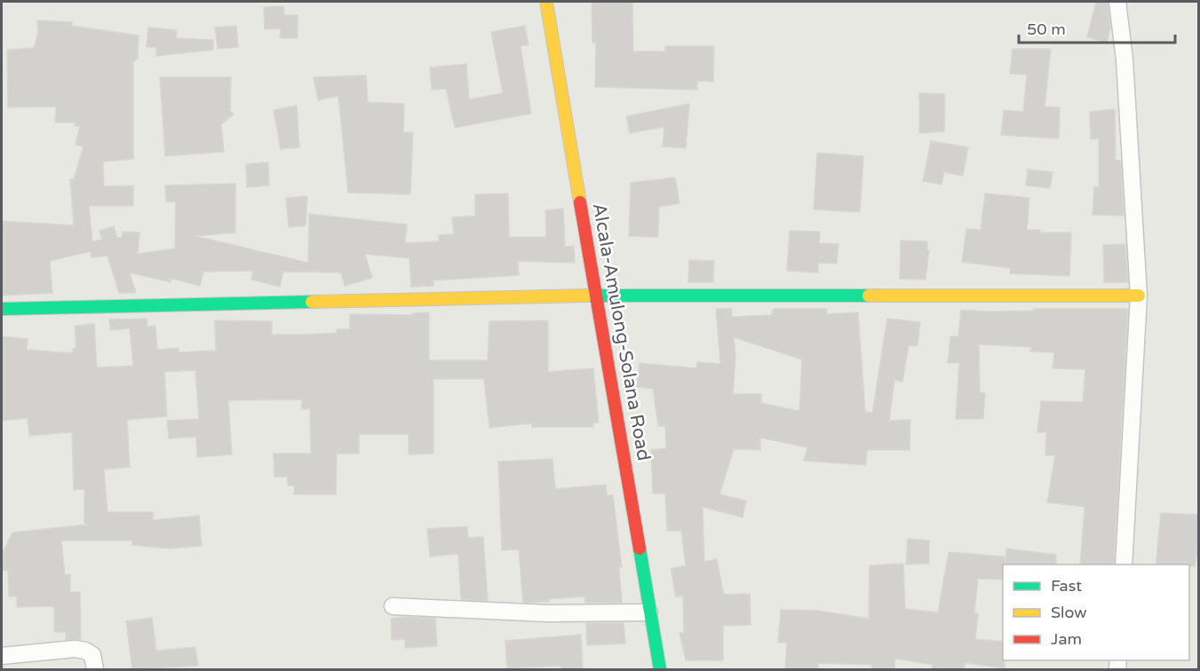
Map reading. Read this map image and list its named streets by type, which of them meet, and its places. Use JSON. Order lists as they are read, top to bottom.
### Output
{
  "streets": {
    "street": ["Alcala-Amulong-Solana Road"]
  },
  "legend": ["Fast", "Slow", "Jam"],
  "scale_bar": "50 m"
}
